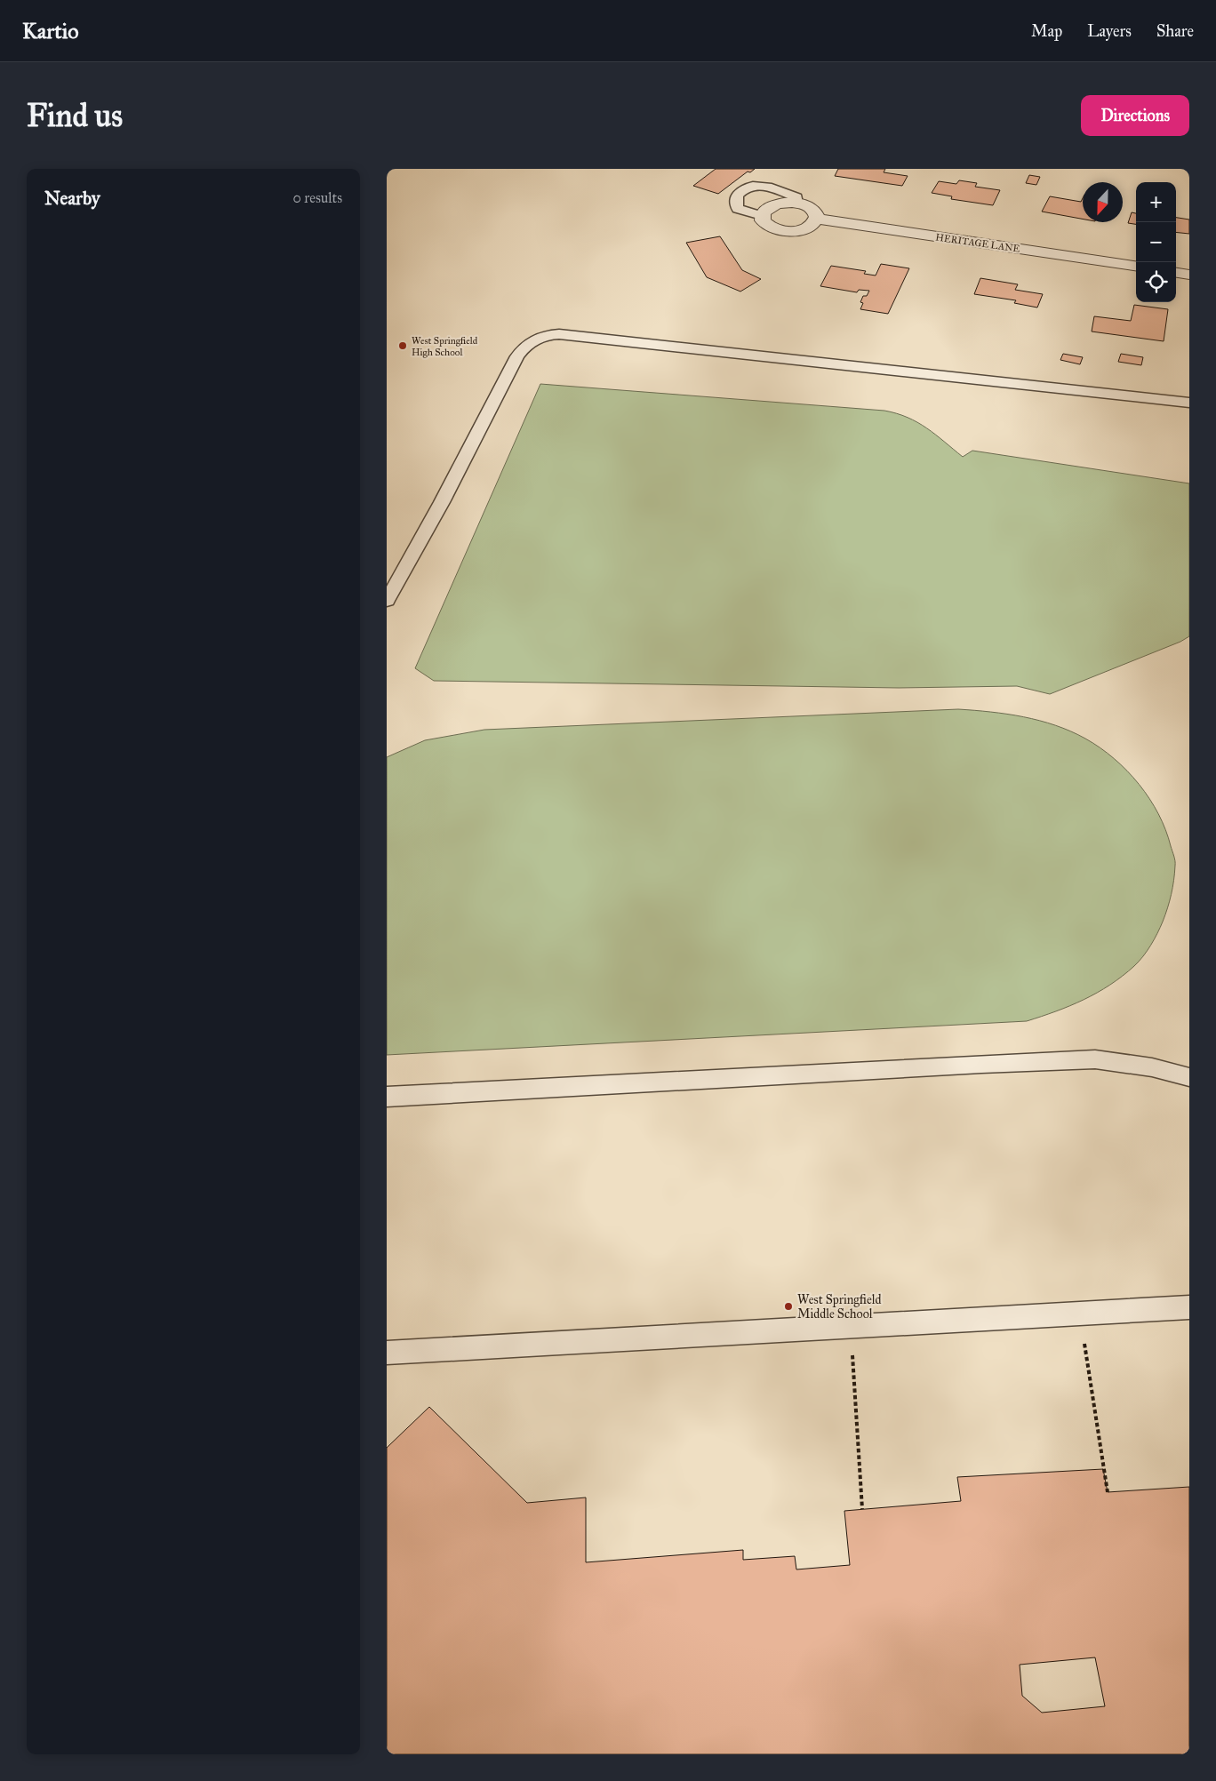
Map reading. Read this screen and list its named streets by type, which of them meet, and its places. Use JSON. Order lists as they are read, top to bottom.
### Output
{
  "streets": {
    "street": ["HERITAGE LANE"]
  },
  "places": ["West Springfield High School", "West Springfield Middle School"],
  "north": "bottom",
  "page": {
    "header": "Kartio",
    "nav": ["Map", "Layers", "Share"],
    "buttons": "Directions",
    "title": "Find us",
    "heading": ["Nearby", "0 results"],
    "map_buttons": ["+", "−"]
  }
}
